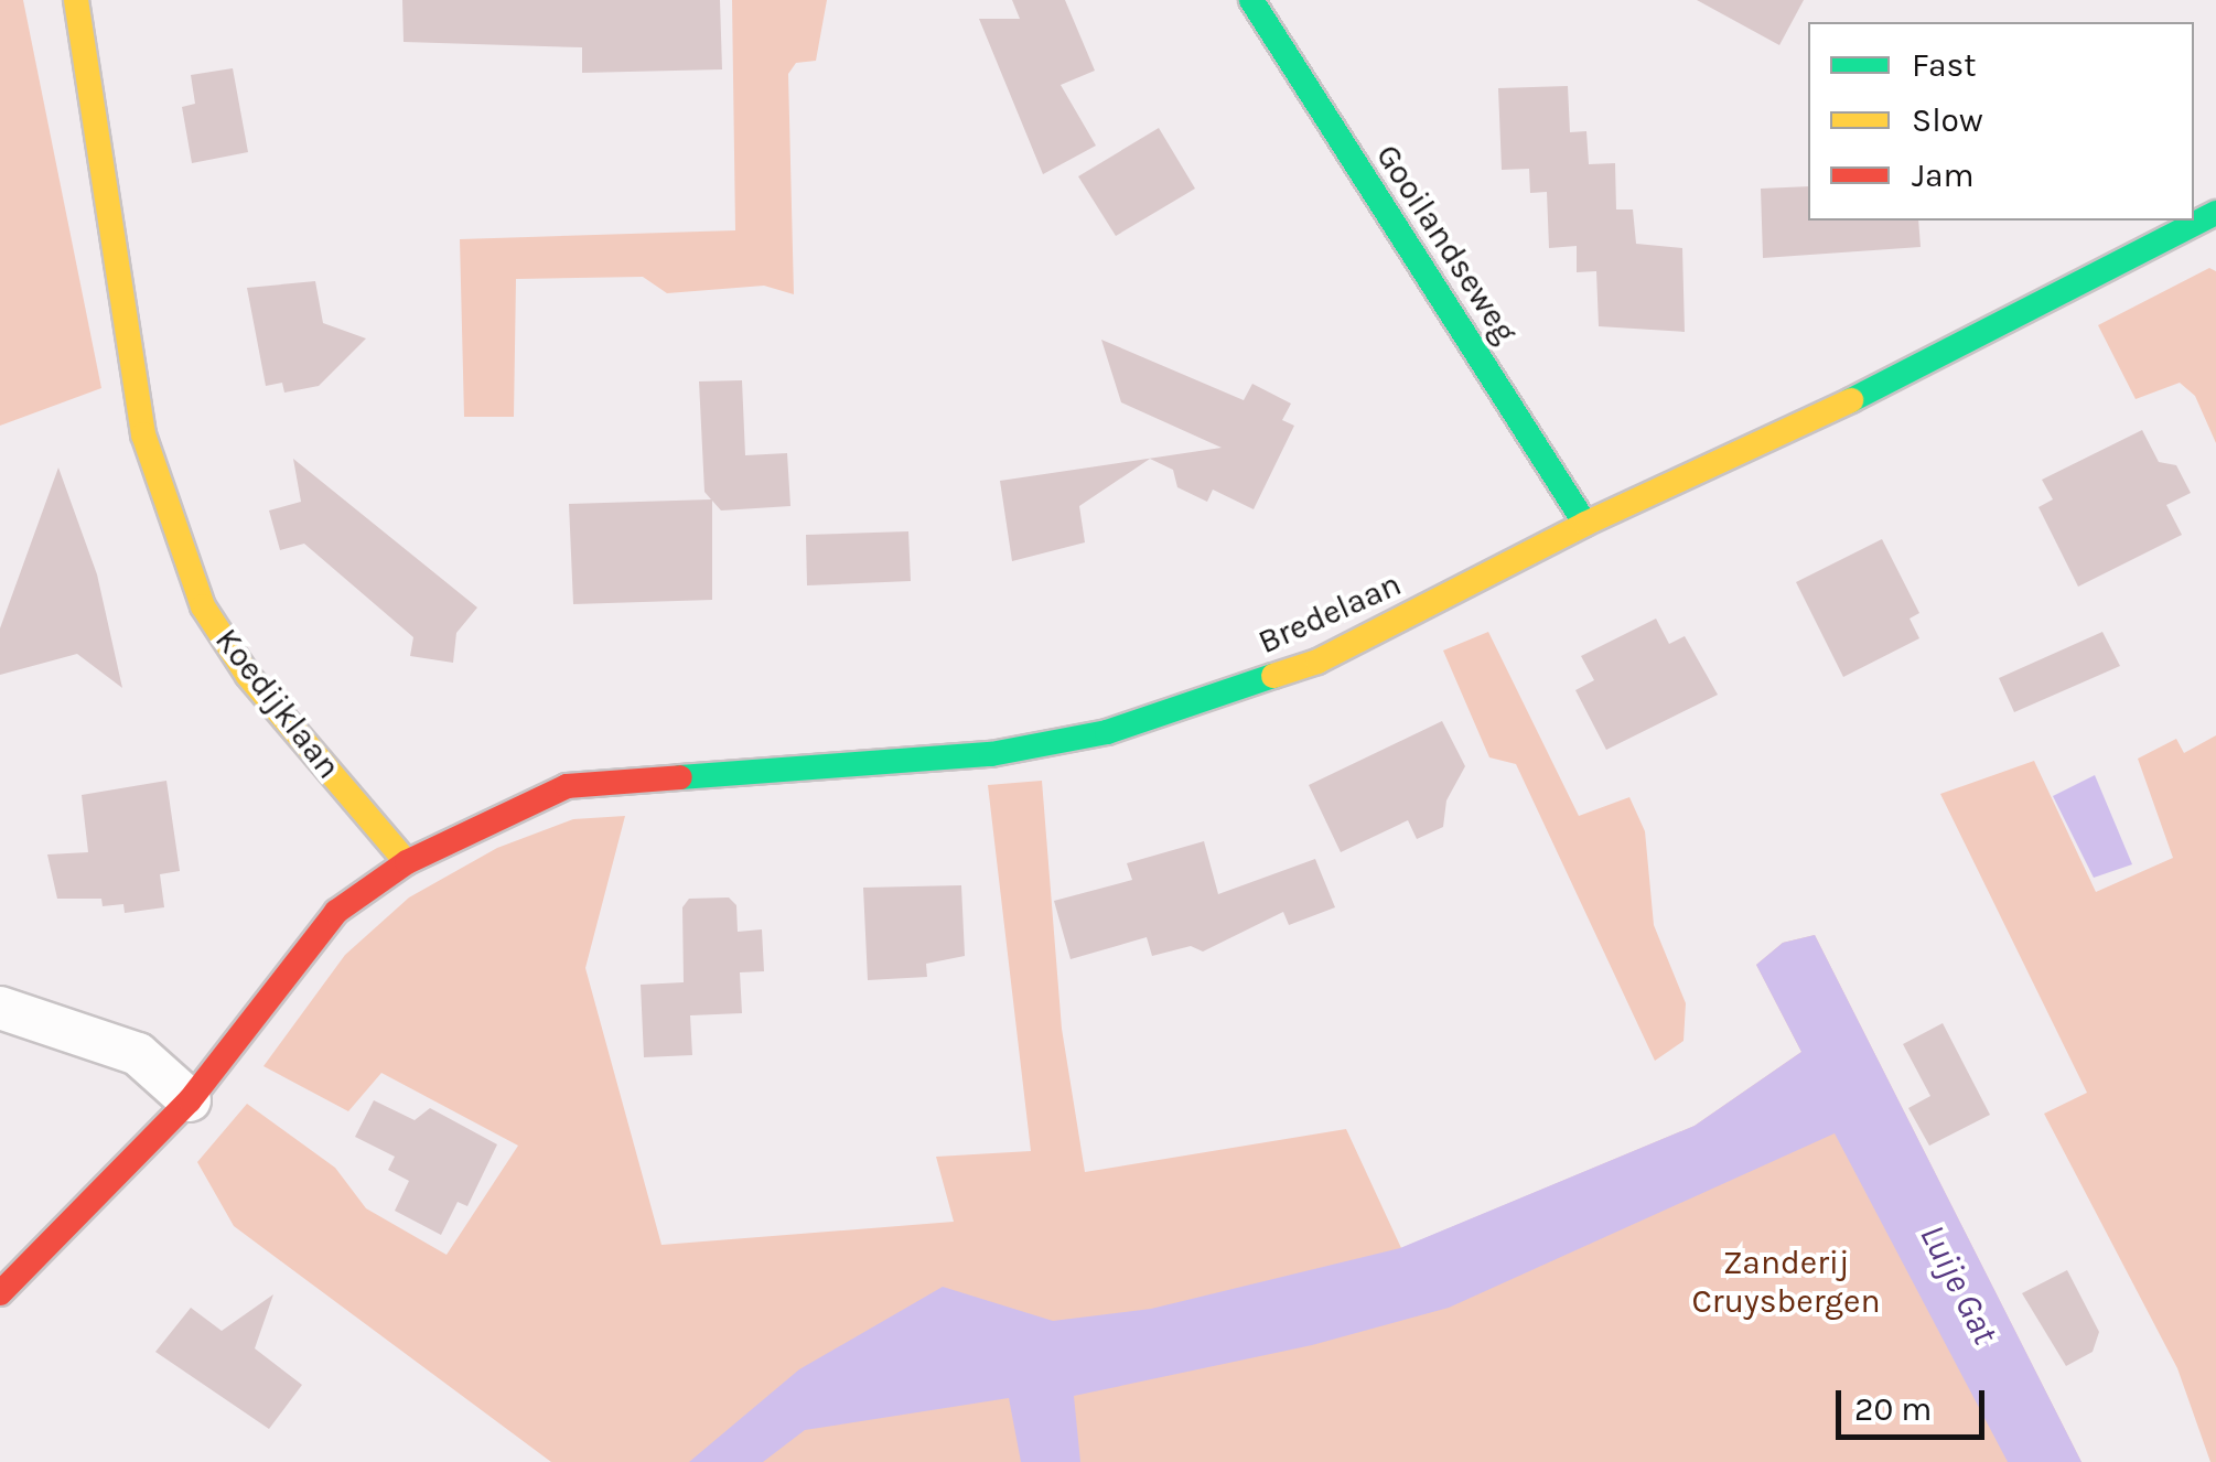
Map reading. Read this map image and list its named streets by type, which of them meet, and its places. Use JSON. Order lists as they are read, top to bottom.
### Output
{
  "streets": {
    "main road": ["Gooilandseweg", "Bredelaan", "Koedijklaan"]
  },
  "crossings": [
    ["Gooilandseweg", "Bredelaan"],
    ["Bredelaan", "Koedijklaan"]
  ],
  "water": ["Luije Gat"],
  "parks": ["Zanderij Cruysbergen"],
  "legend": ["Fast", "Slow", "Jam"],
  "scale_bar": "20 m"
}
